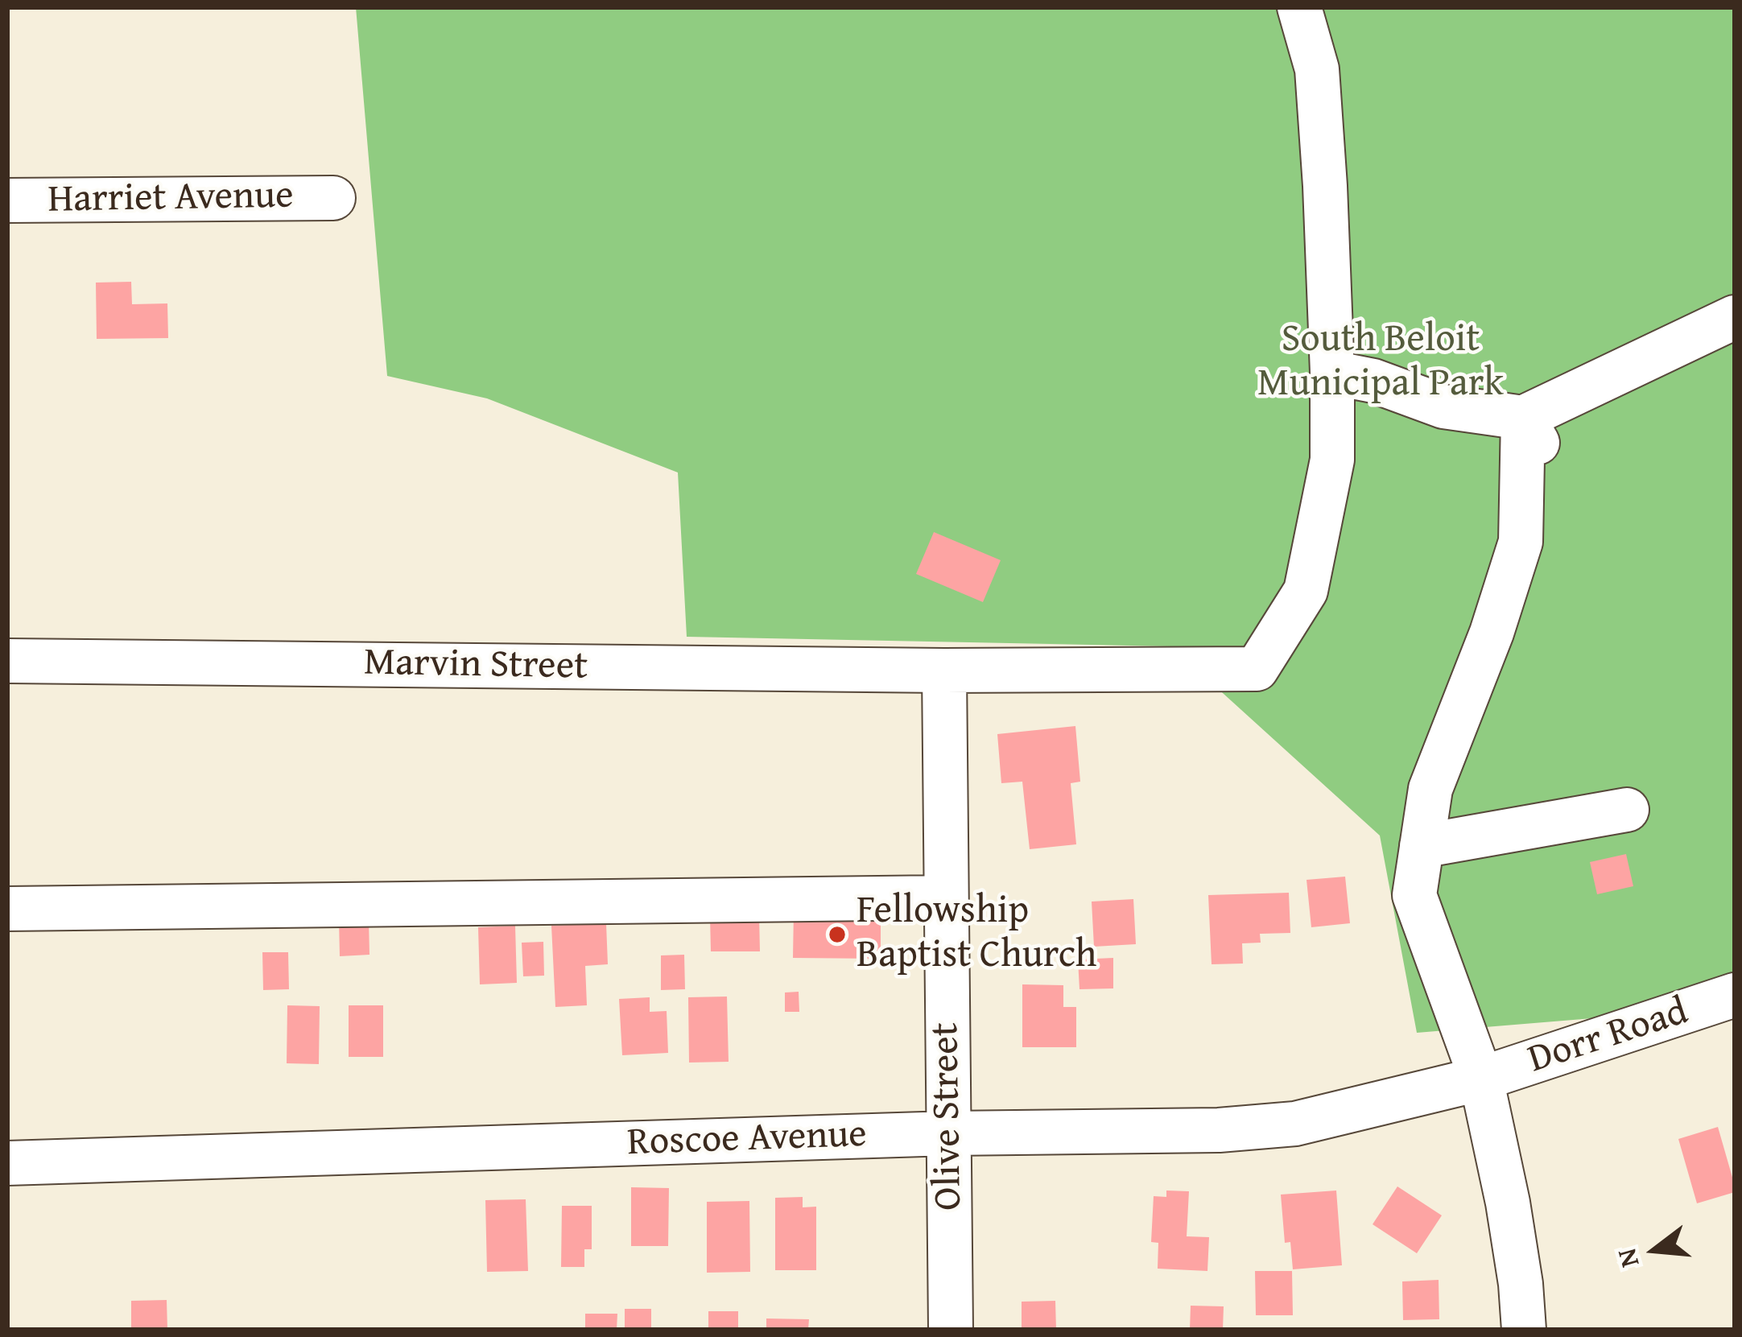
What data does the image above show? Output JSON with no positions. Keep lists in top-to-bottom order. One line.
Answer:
{"streets":{"street":["Harriet Avenue","Marvin Street","Dorr Road","Olive Street","Roscoe Avenue"]},"crossings":[["Marvin Street","Olive Street"],["Dorr Road","Roscoe Avenue"],["Olive Street","Roscoe Avenue"]],"parks":["South Beloit Municipal Park"],"places":["Fellowship Baptist Church"],"north":"left"}
